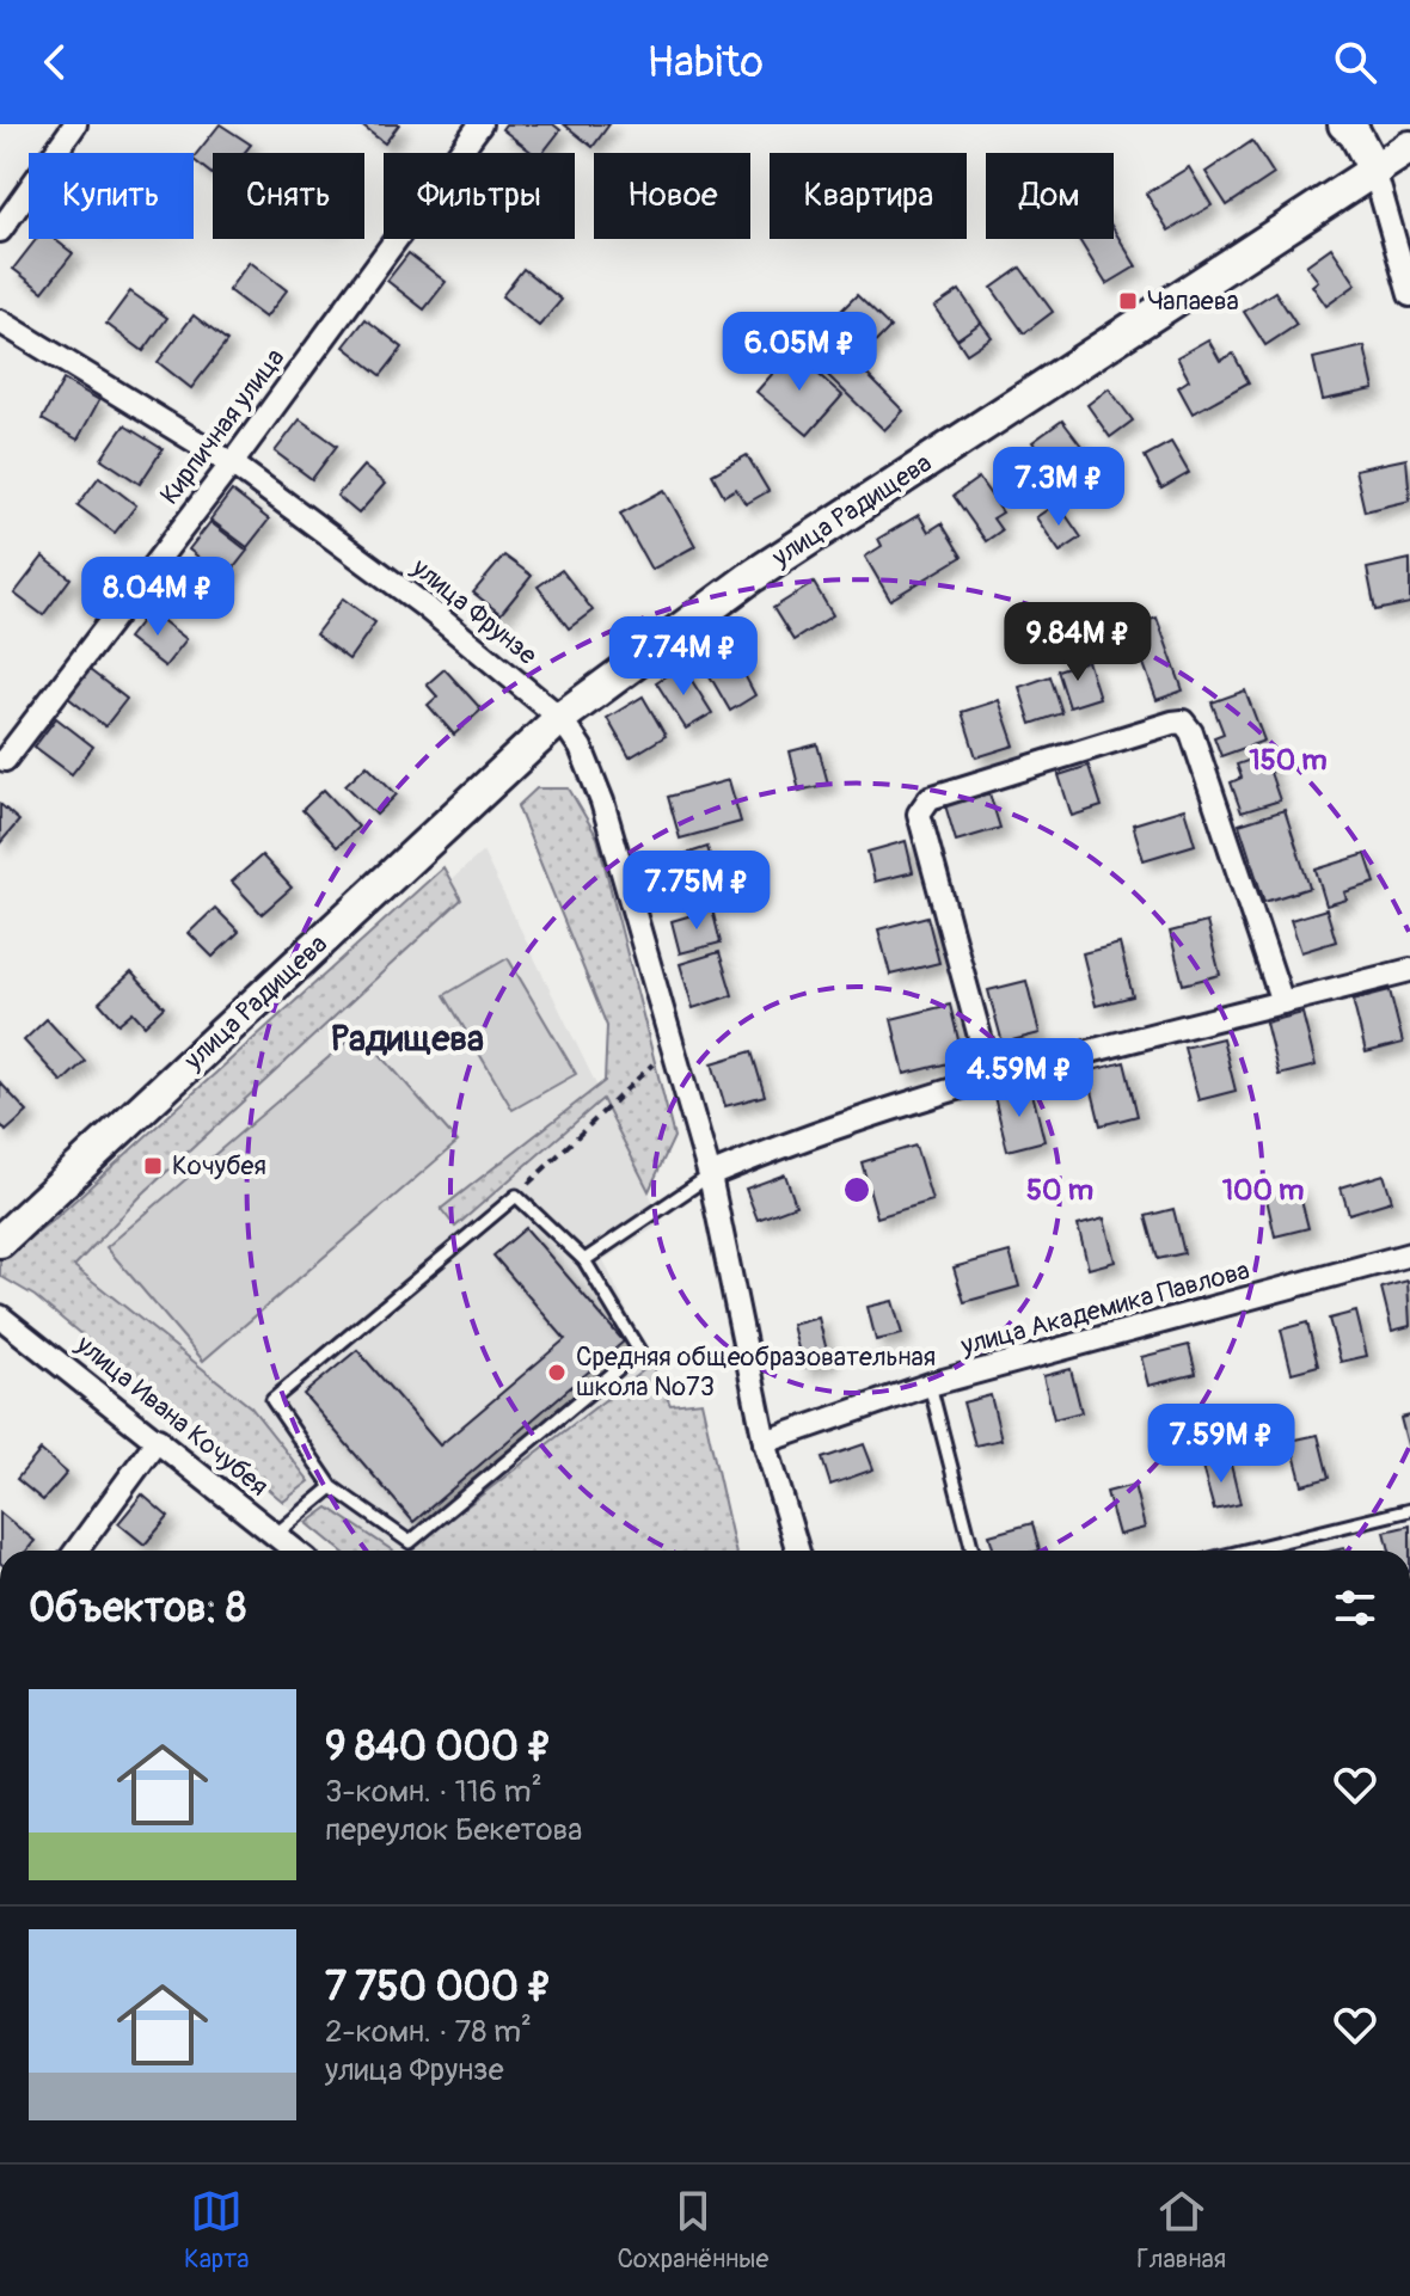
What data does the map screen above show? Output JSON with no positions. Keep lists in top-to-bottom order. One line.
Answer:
{"streets":{"main road":["улица Радищева"],"street":["Кирпичная улица","улица Фрунзе","улица Академика Павлова","улица Ивана Кочубея"]},"crossings":[["Кирпичная улица","улица Фрунзе"],["улица Радищева","улица Фрунзе"],["улица Фрунзе","улица Академика Павлова"]],"districts":["Радищева"],"places":{"transit":["Чапаева","Кочубея"],"other":["Средняя общеобразовательная школа №73"]},"page":{"header":"Habito","chip":["Купить","Снять","Фильтры","Новое","Квартира","Дом"],"price":["6.05M ₽","7.3M ₽","8.04M ₽","9.84M ₽","7.74M ₽","7.75M ₽","4.59M ₽","7.59M ₽"],"heading":"Объектов: 8","list":[{"name":"9 840 000 ₽","note":"3-комн. · 116 m² · переулок Бекетова"},{"name":"7 750 000 ₽","note":"2-комн. · 78 m² · улица Фрунзе"}],"tabs":["Карта","Сохранённые","Главная"]},"rings":["150 m","50 m","100 m"]}
